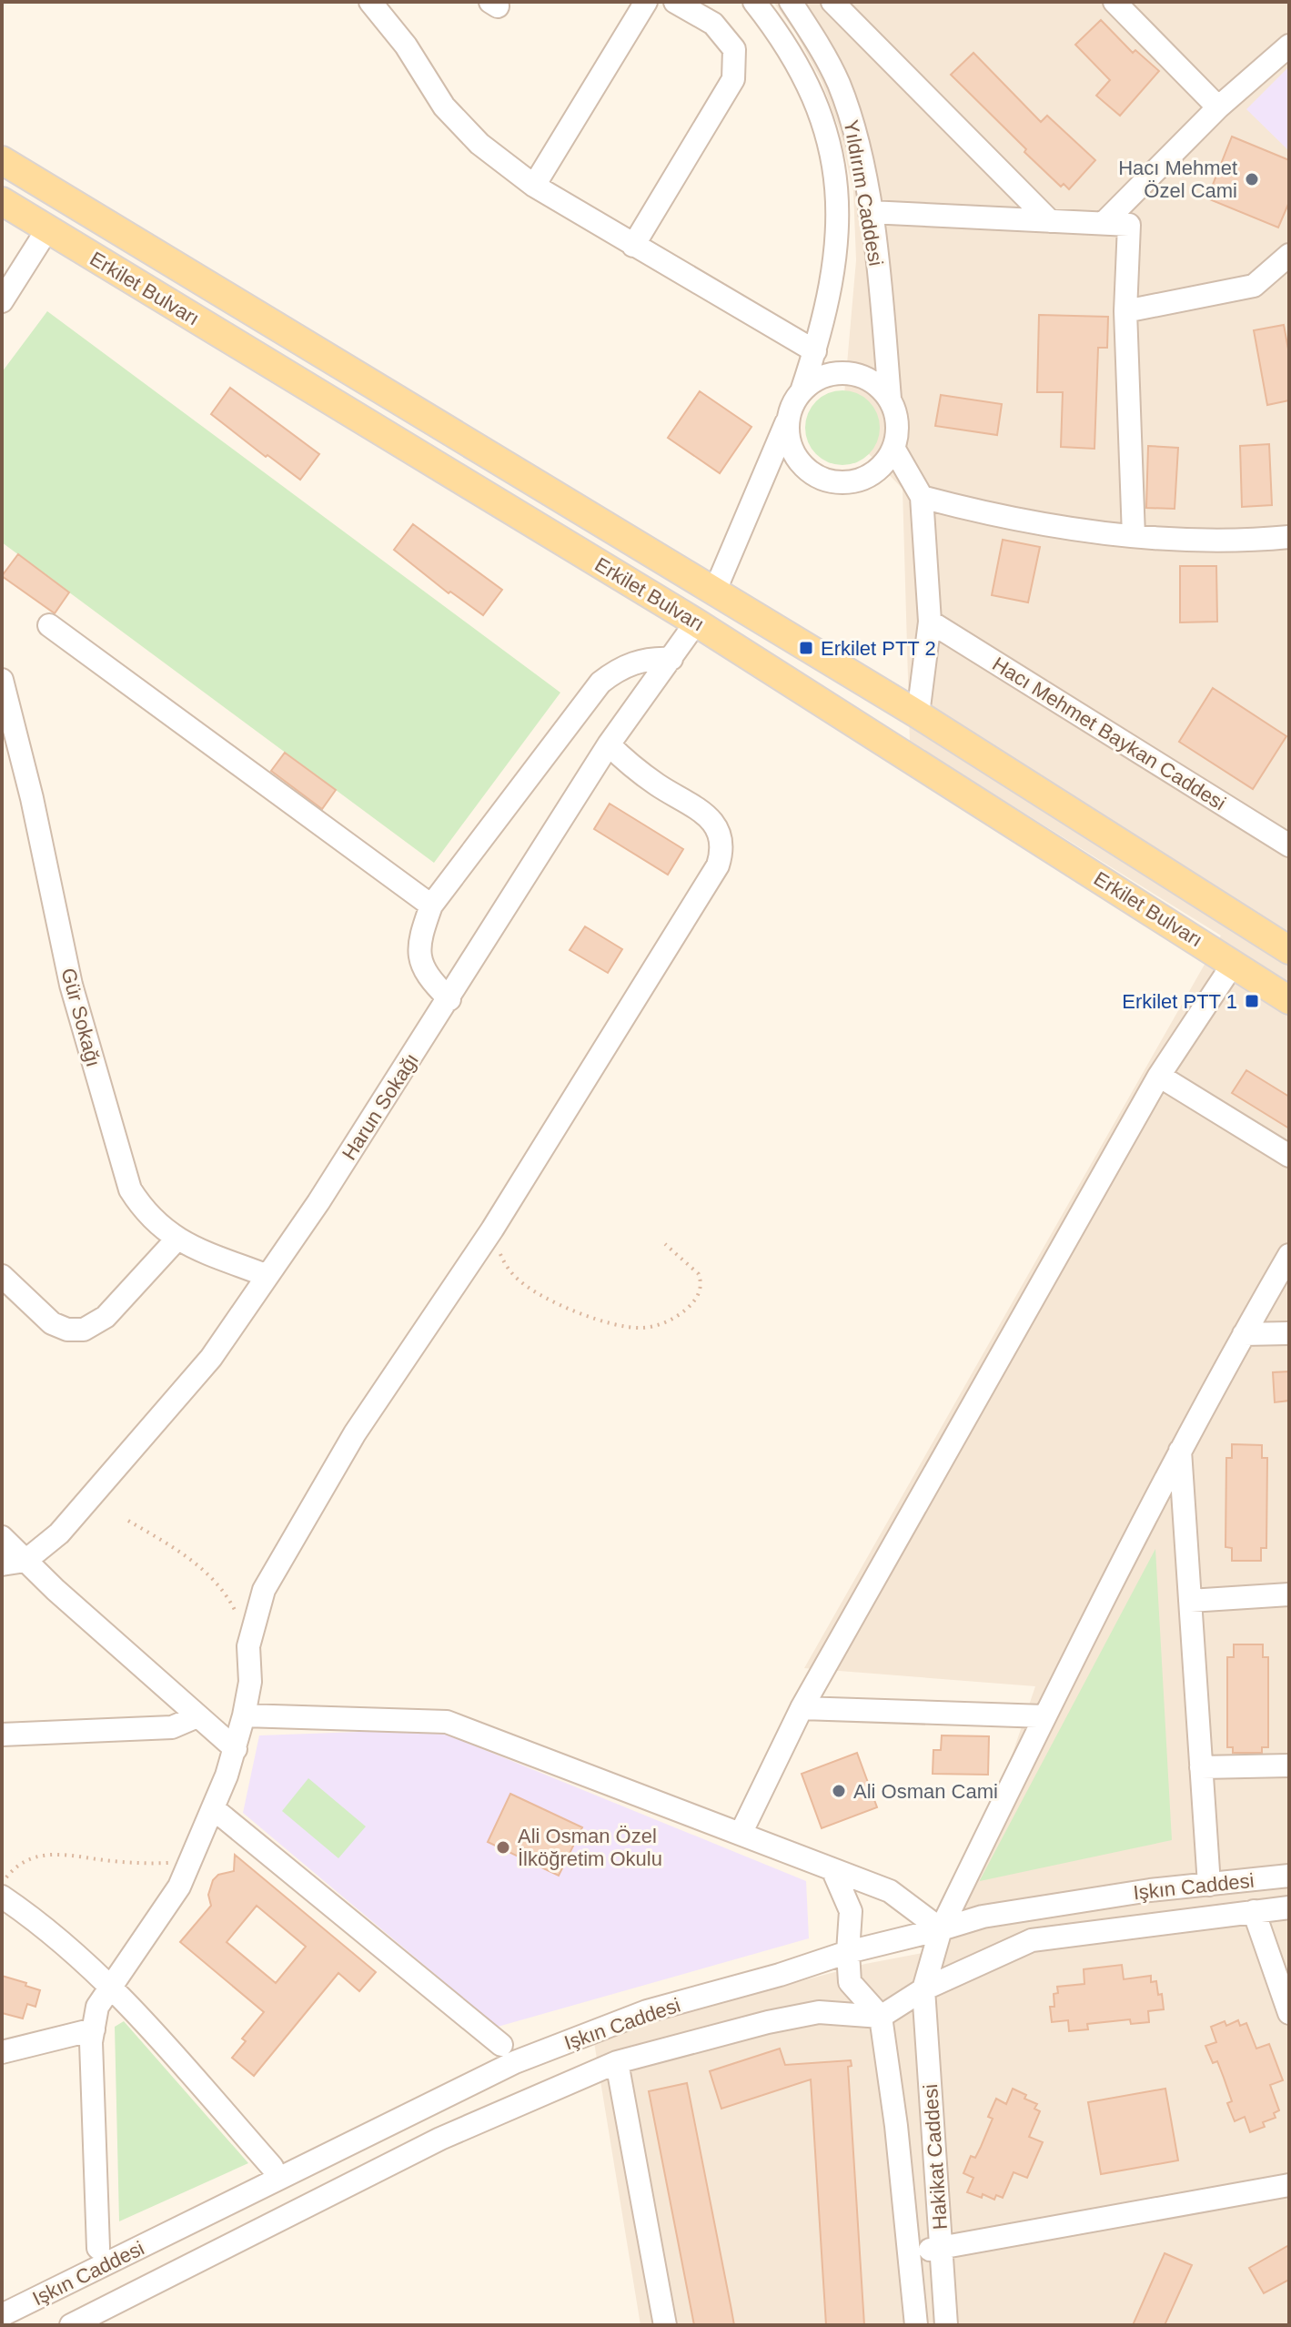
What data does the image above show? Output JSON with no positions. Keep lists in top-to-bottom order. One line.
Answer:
{"streets":{"main road":["Erkilet Bulvarı"],"street":["Yıldırım Caddesi","Hacı Mehmet Baykan Caddesi","Gür Sokağı","Harun Sokağı","Işkın Caddesi","Hakikat Caddesi"]},"crossings":[["Erkilet Bulvarı","Harun Sokağı"],["Gür Sokağı","Harun Sokağı"],["Işkın Caddesi","Hakikat Caddesi"]],"places":{"other":["Hacı Mehmet Özel Cami","Ali Osman Cami","Ali Osman Özel İlköğretim Okulu"],"transit":["Erkilet PTT 2","Erkilet PTT 1"]}}
